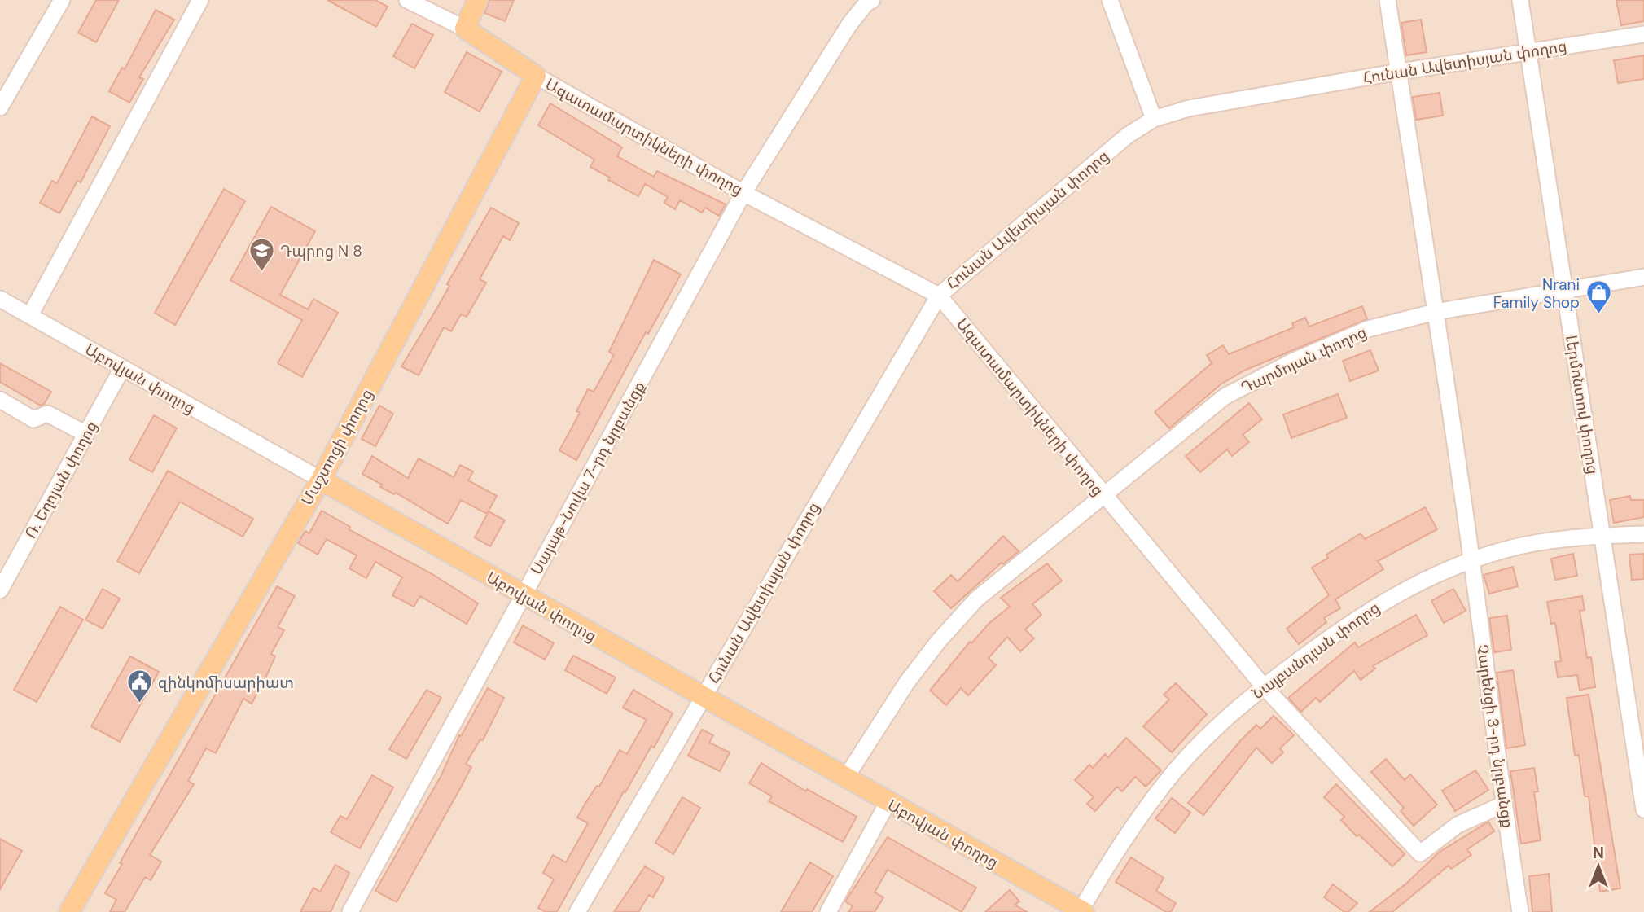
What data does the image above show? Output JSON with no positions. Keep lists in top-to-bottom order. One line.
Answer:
{"streets":{"main road":["Աբովյան փողոց","Մաշտոցի փողոց"],"street":["Հունան Ավետիսյան փողոց","Ազատամարտիկների փողոց","Դարմոյան փողոց","Լերմոնտով փողոց","Սայաթ-Նովա 7-րդ նրբանցք","Ռ. Եղոյան փողոց","Նալբանդյան փողոց","Չարենցի 3-րդ նրբանցք"]},"crossings":[["Հունան Ավետիսյան փողոց","Ազատամարտիկների փողոց"],["Հունան Ավետիսյան փողոց","Աբովյան փողոց"],["Հունան Ավետիսյան փողոց","Լերմոնտով փողոց"],["Հունան Ավետիսյան փողոց","Չարենցի 3-րդ նրբանցք"],["Ազատամարտիկների փողոց","Դարմոյան փողոց"],["Ազատամարտիկների փողոց","Մաշտոցի փողոց"],["Ազատամարտիկների փողոց","Սայաթ-Նովա 7-րդ նրբանցք"],["Ազատամարտիկների փողոց","Նալբանդյան փողոց"],["Ազատամարտիկների փողոց","Չարենցի 3-րդ նրբանցք"],["Դարմոյան փողոց","Աբովյան փողոց"],["Դարմոյան փողոց","Լերմոնտով փողոց"],["Դարմոյան փողոց","Չարենցի 3-րդ նրբանցք"],["Աբովյան փողոց","Մաշտոցի փողոց"],["Աբովյան փողոց","Սայաթ-Նովա 7-րդ նրբանցք"],["Աբովյան փողոց","Ռ. Եղոյան փողոց"],["Աբովյան փողոց","Նալբանդյան փողոց"],["Լերմոնտով փողոց","Նալբանդյան փողոց"],["Նալբանդյան փողոց","Չարենցի 3-րդ նրբանցք"]],"places":{"school or university":["Դպրոց N 8"],"shop":["Nrani Family Shop"],"public building":["զինկոմիսարիատ"]},"north":"top"}
